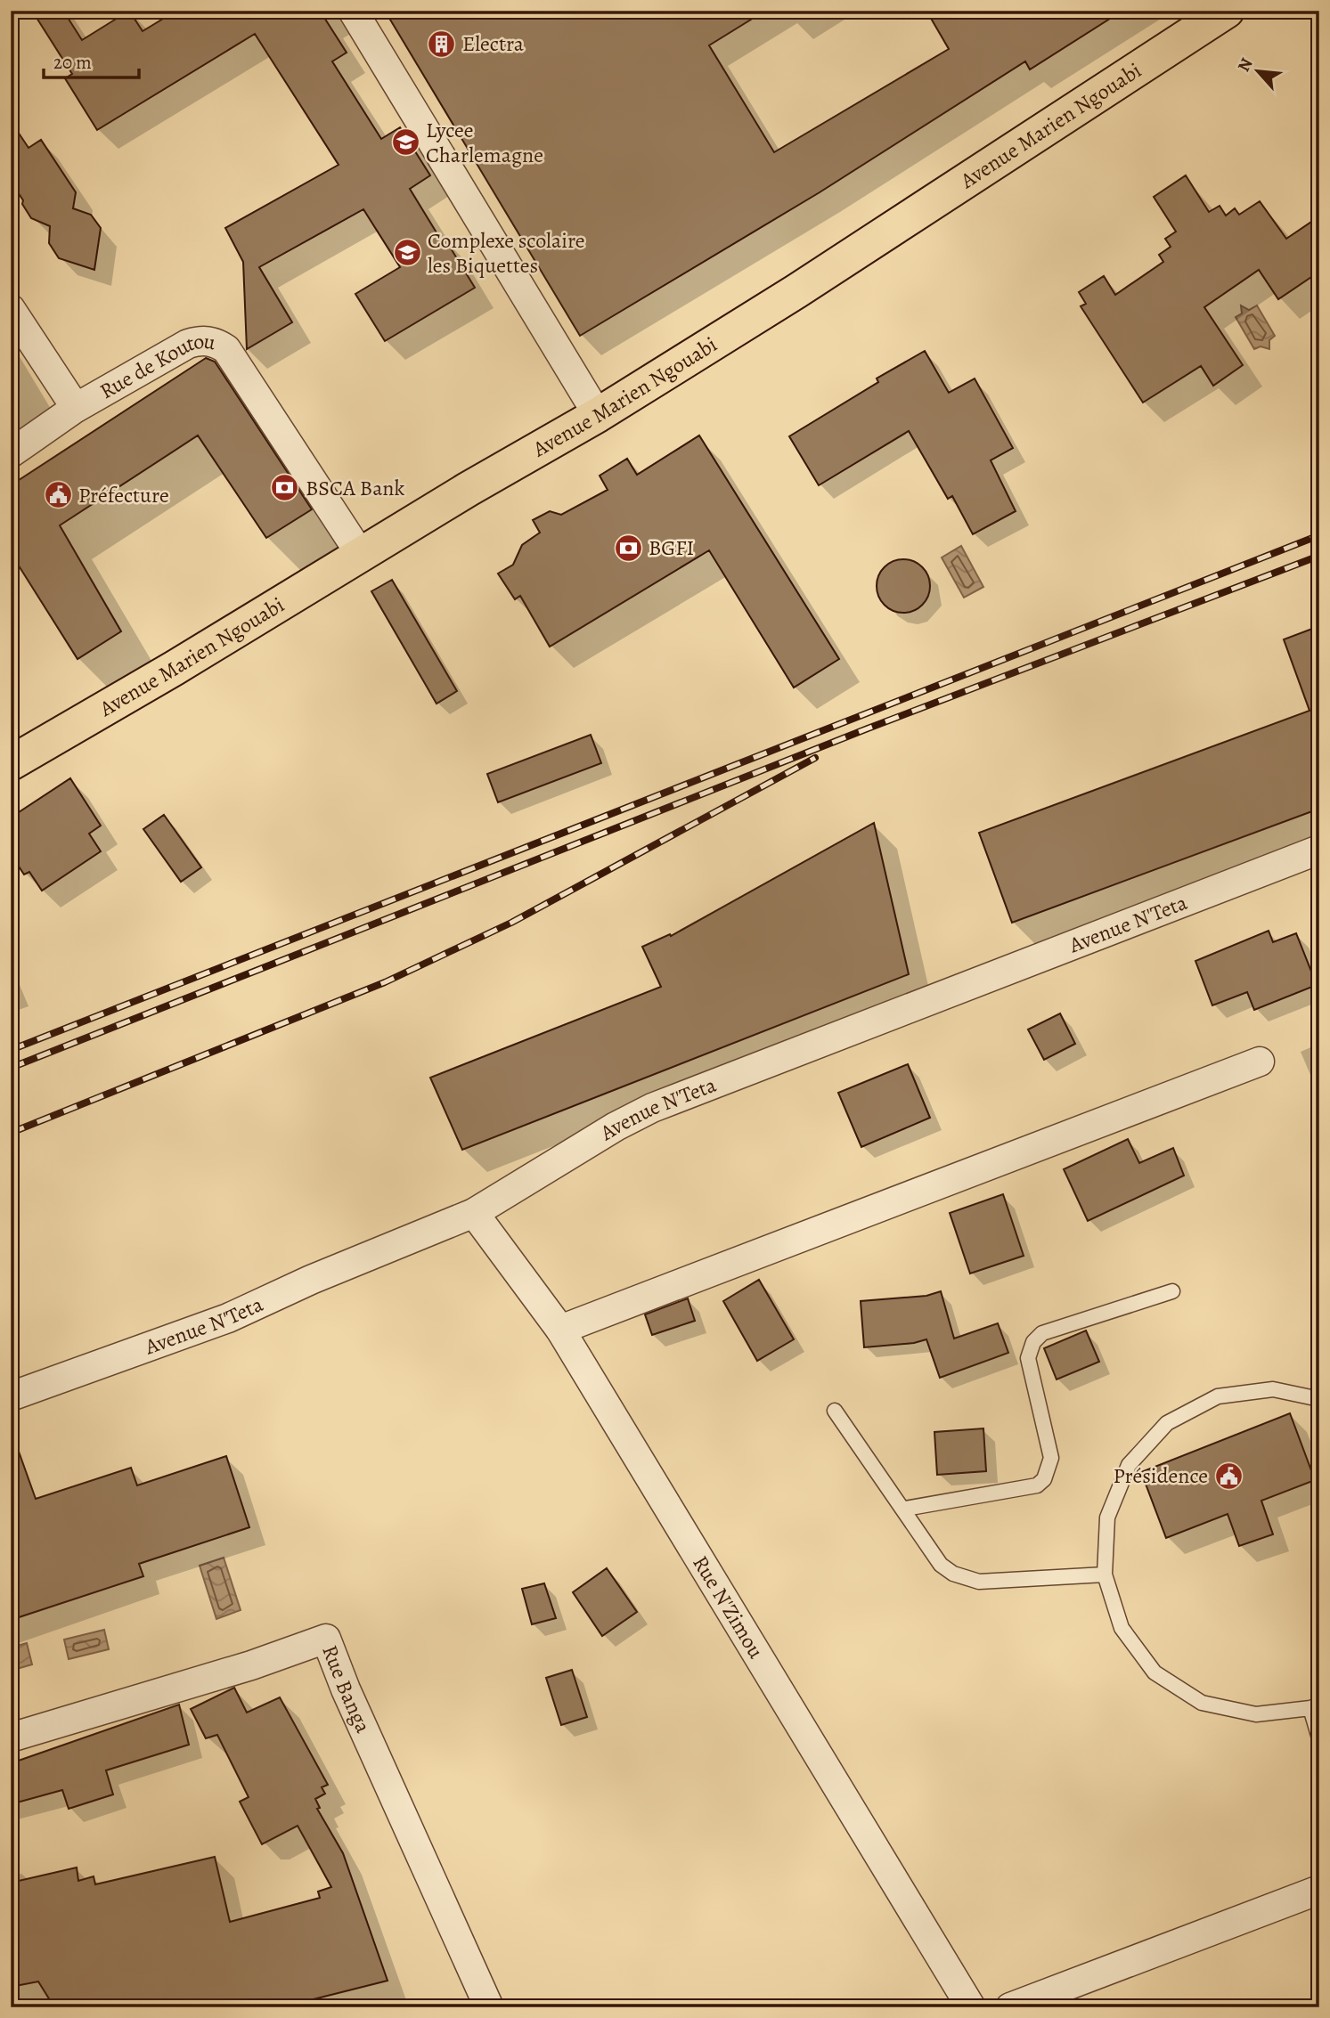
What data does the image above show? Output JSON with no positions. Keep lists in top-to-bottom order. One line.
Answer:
{"streets":{"main road":["Avenue Marien Ngouabi"],"street":["Rue de Koutou","Avenue N'Teta","Rue N'Zimou","Rue Banga"]},"crossings":[["Avenue Marien Ngouabi","Rue de Koutou"],["Avenue N'Teta","Rue N'Zimou"]],"places":{"building":["Electra"],"school or university":["Lycee Charlemagne","Complexe scolaire les Biquettes"],"bank":["BSCA Bank","BGFI"],"public building":["Préfecture","Présidence"]},"scale_bar":"20 m","north":"top left"}
